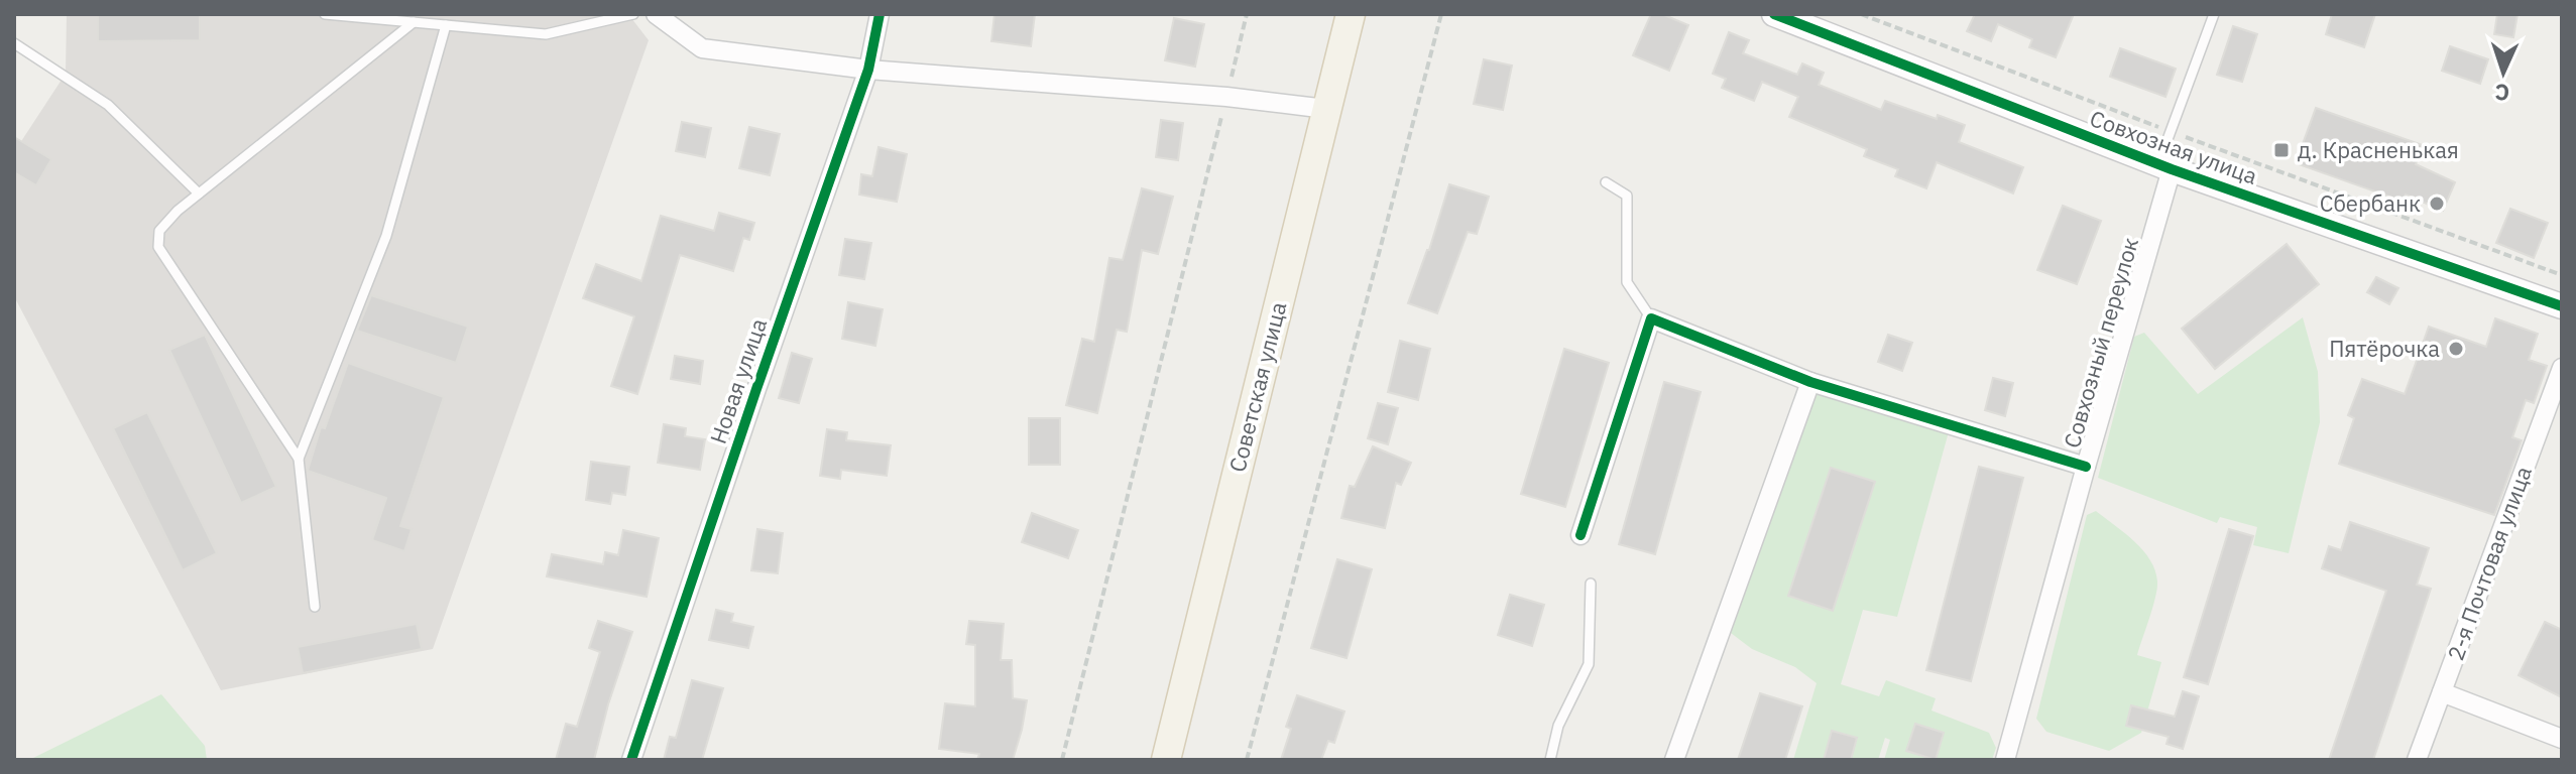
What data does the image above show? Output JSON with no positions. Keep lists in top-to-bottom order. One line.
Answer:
{"streets":{"main road":["Советская улица"],"street":["Совхозная улица","Совхозный переулок","Новая улица","2-я Почтовая улица"]},"crossings":[["Совхозная улица","Совхозный переулок"]],"places":{"transit":["д. Красненькая"],"other":["Сбербанк","Пятёрочка"]},"north":"bottom"}
